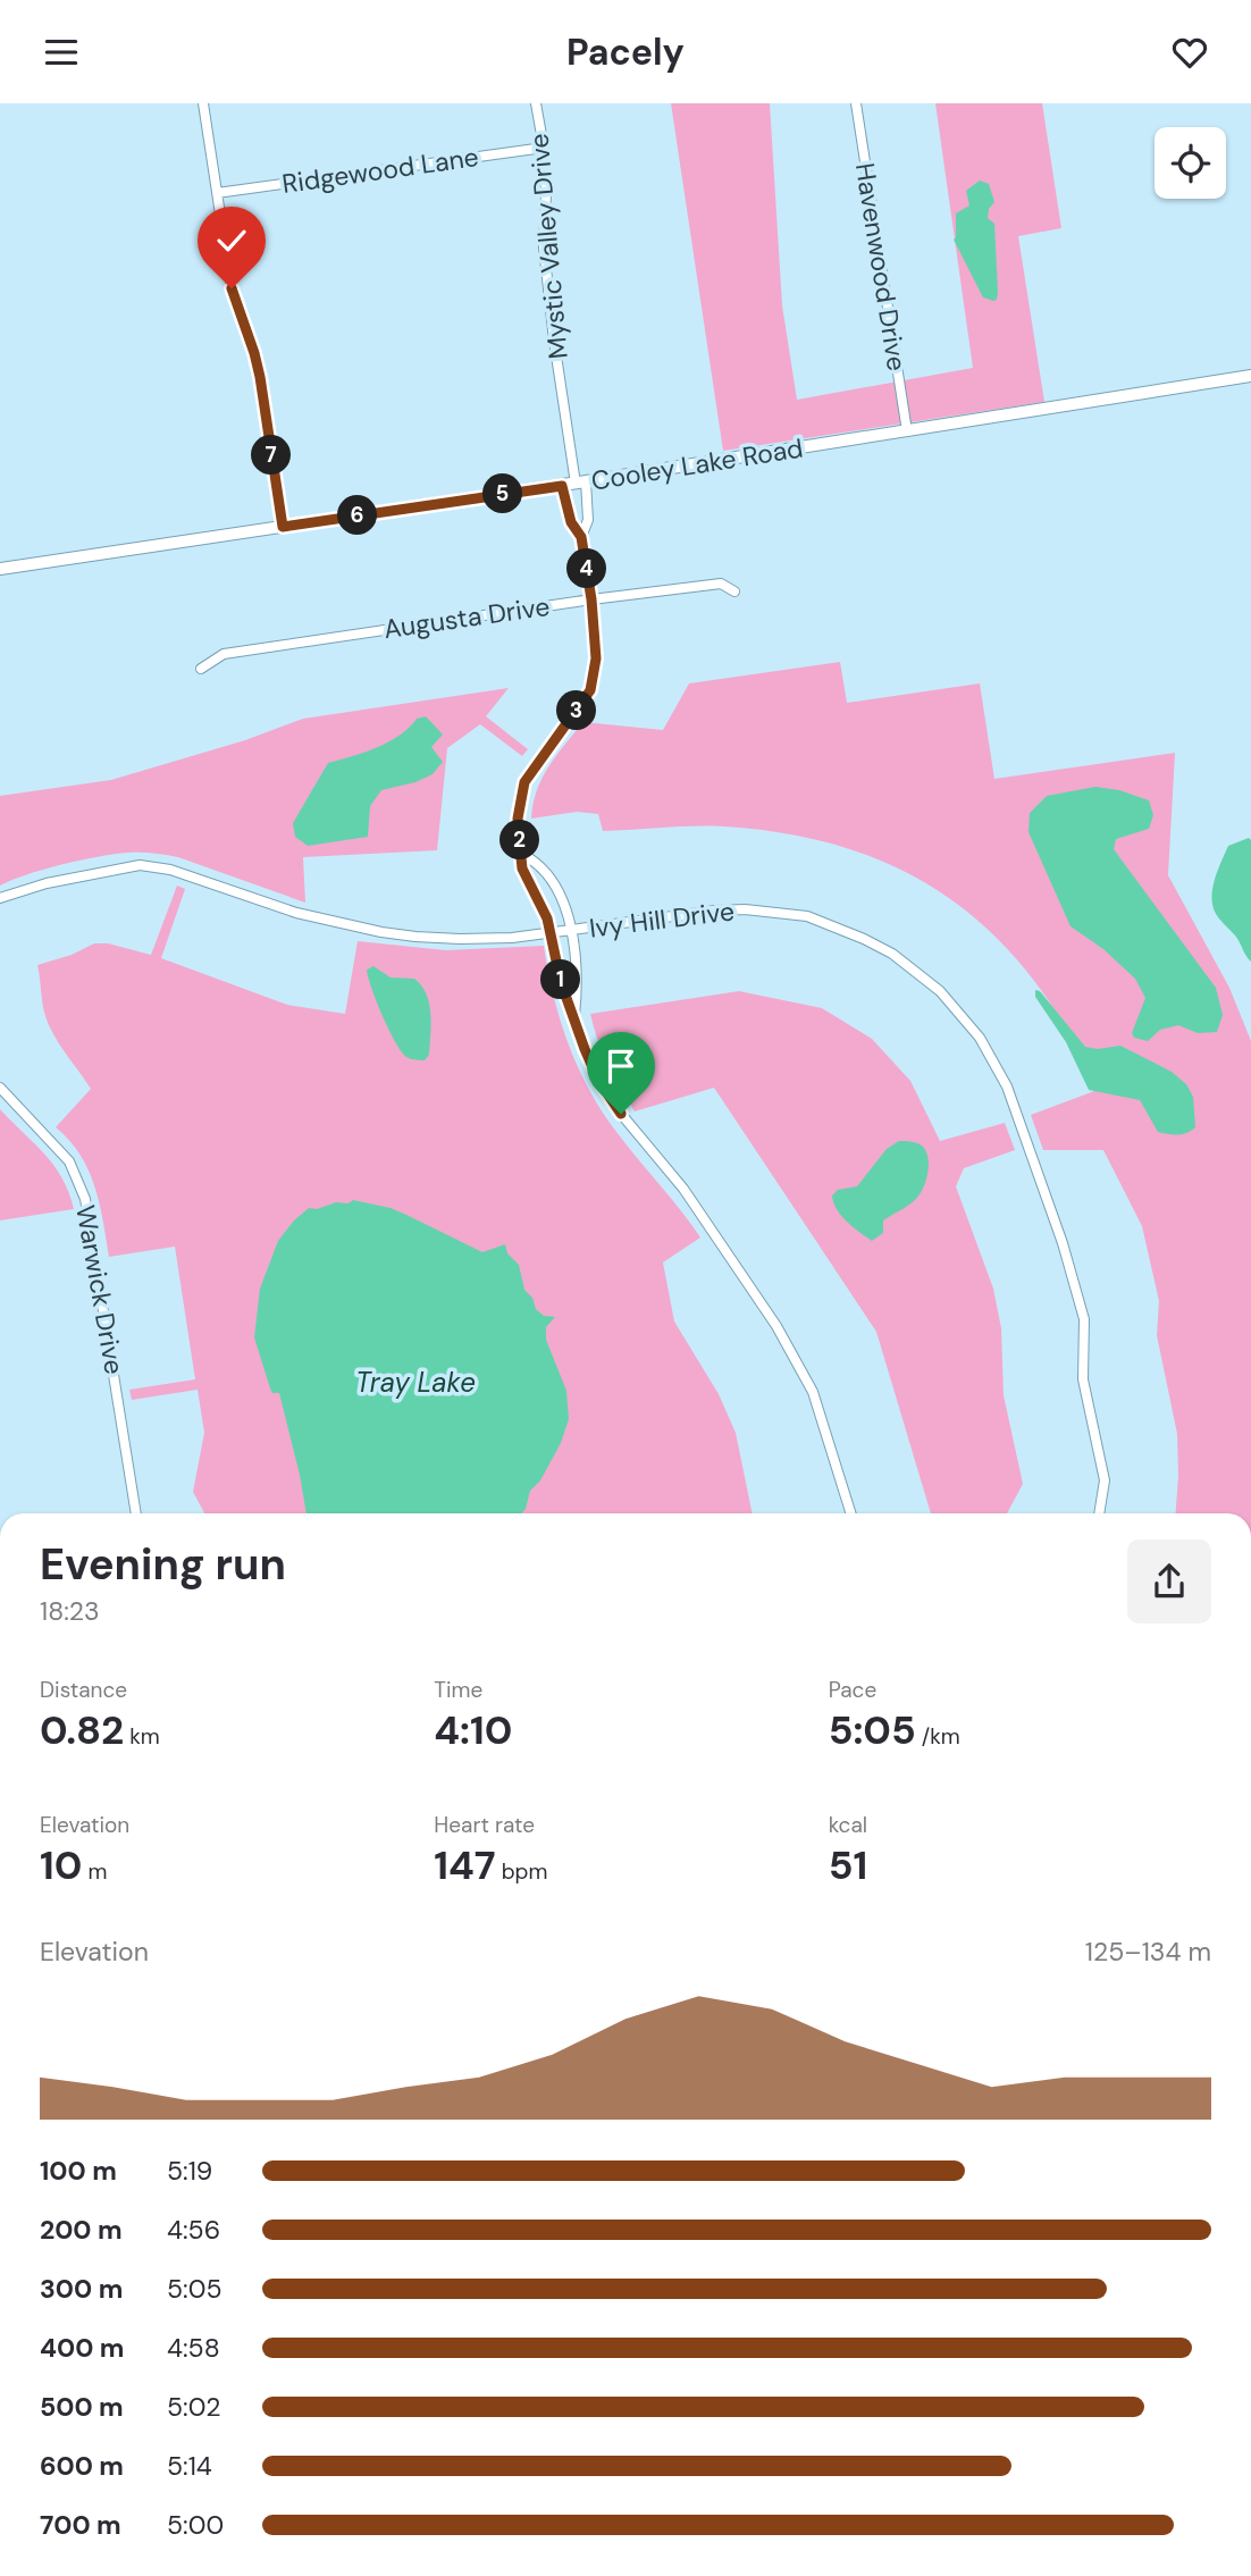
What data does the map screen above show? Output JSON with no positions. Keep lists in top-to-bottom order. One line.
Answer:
{"streets":{"street":["Ridgewood Lane","Mystic Valley Drive","Havenwood Drive","Cooley Lake Road","Augusta Drive","Ivy Hill Drive","Warwick Drive"]},"crossings":[["Ridgewood Lane","Mystic Valley Drive"],["Mystic Valley Drive","Cooley Lake Road"],["Havenwood Drive","Cooley Lake Road"]],"water":["Tray Lake"],"page":{"header":"Pacely","pins":["7","5","6","4","3","2","1"],"heading":["Evening run","18:23"],"stats":[["Distance","0.82 km"],["Time","4:10"],["Pace","5:05 /km"],["Elevation","10 m"],["Heart rate","147 bpm"],["kcal","51"]],"chart":["Elevation","125–134 m"],"list":[{"name":"100 m","note":"5:19"},{"name":"200 m","note":"4:56"},{"name":"300 m","note":"5:05"},{"name":"400 m","note":"4:58"},{"name":"500 m","note":"5:02"},{"name":"600 m","note":"5:14"},{"name":"700 m","note":"5:00"}]}}
